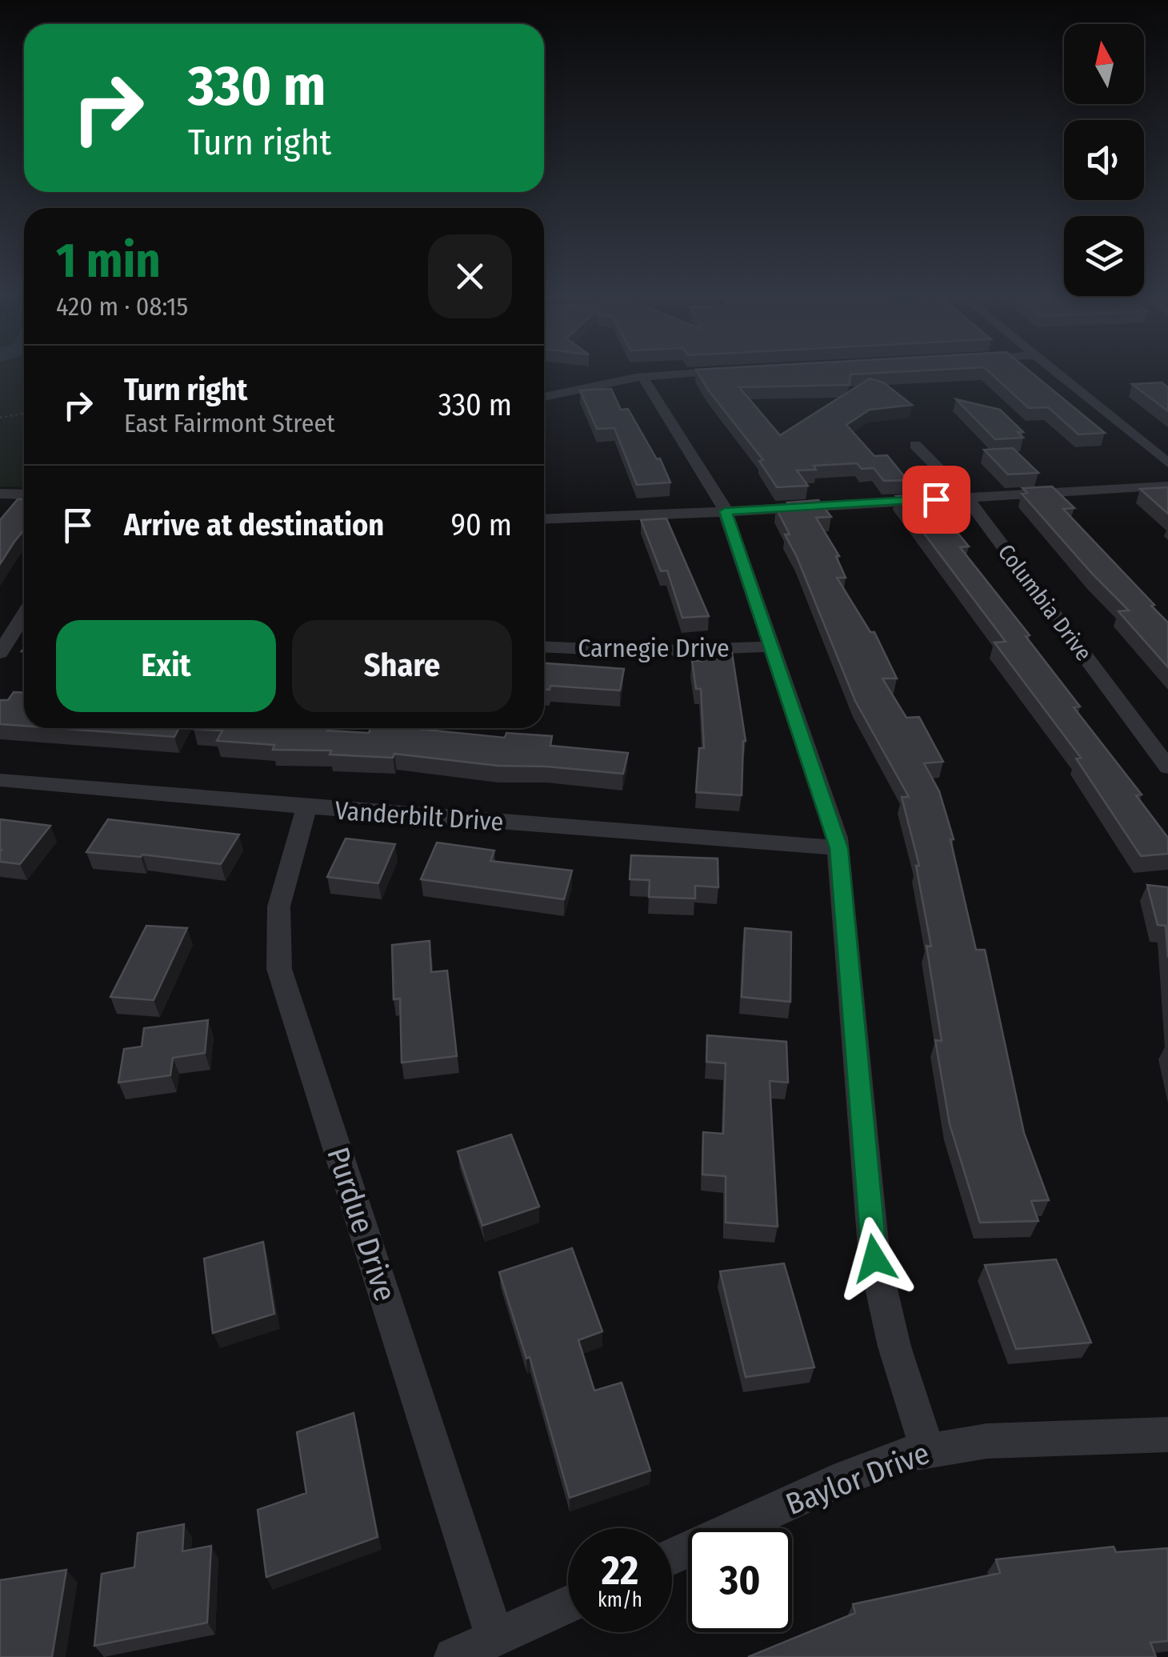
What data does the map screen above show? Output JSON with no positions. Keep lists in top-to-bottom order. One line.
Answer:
{"streets":{"street":["Columbia Drive","Carnegie Drive","Vanderbilt Drive","Purdue Drive","Baylor Drive"]},"crossings":[["Vanderbilt Drive","Purdue Drive"]],"north":"top","page":{"turn":["330 m","Turn right"],"heading":["1 min","420 m · 08:15"],"list":[{"name":"Turn right","note":"East Fairmont Street","value":"330 m"},{"name":"Arrive at destination","value":"90 m"}],"buttons":["Exit","Share"],"speed":"22 km/h","limit":"30"}}
